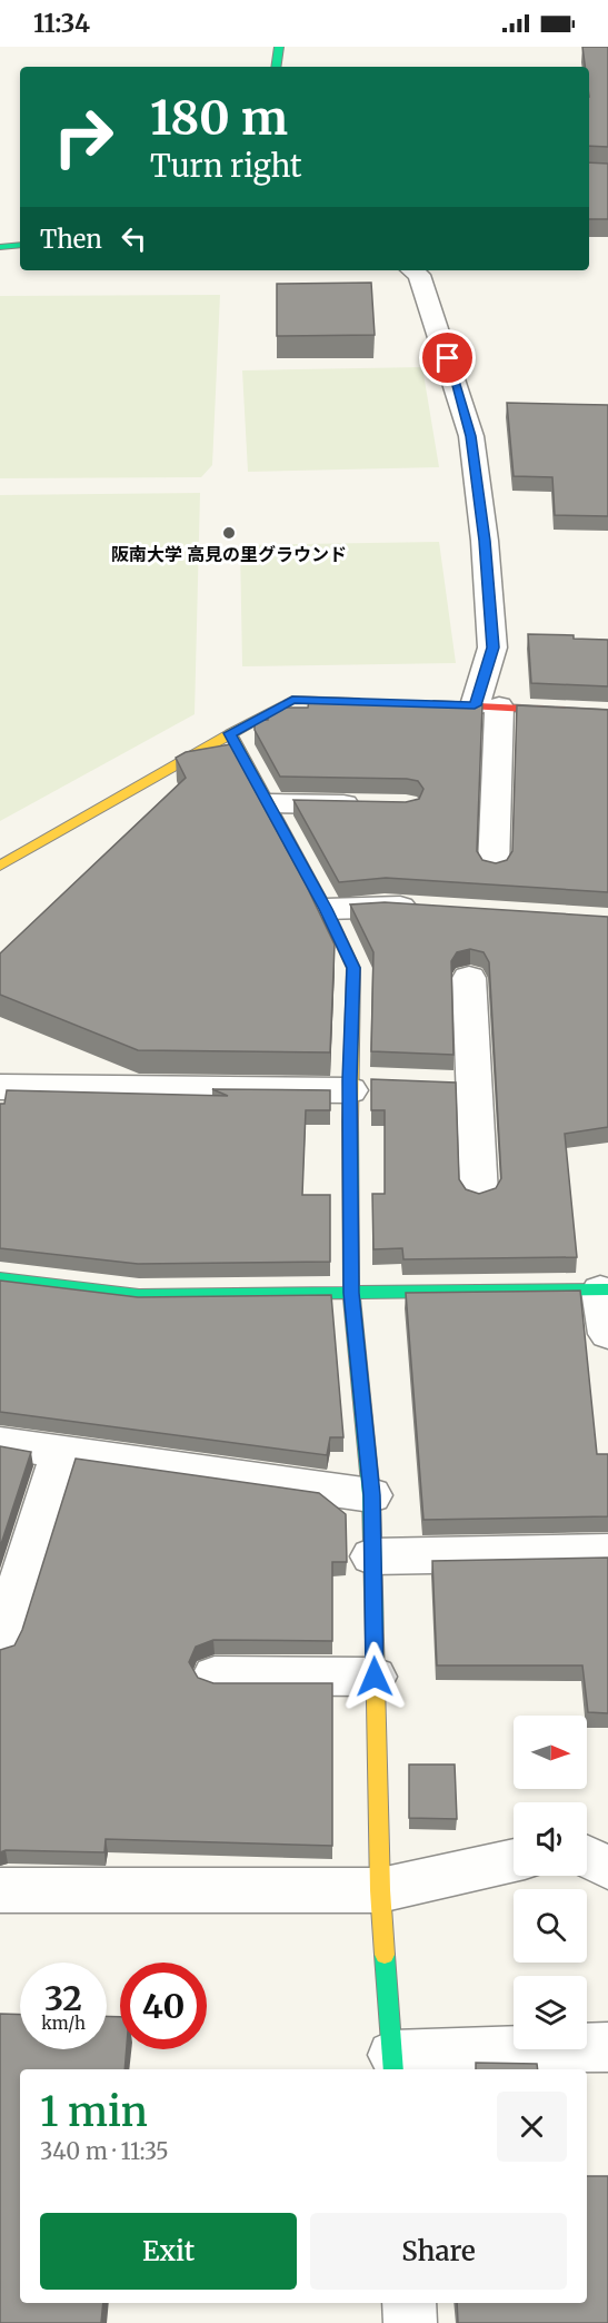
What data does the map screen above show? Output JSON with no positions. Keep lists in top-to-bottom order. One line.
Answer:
{"places":["阪南大学 高見の里グラウンド"],"north":"right","page":{"status":"11:34","turn":["180 m","Turn right"],"then":"Then","speed":"32 km/h","limit":"40","heading":["1 min","340 m · 11:35"],"buttons":["Exit","Share"]}}
